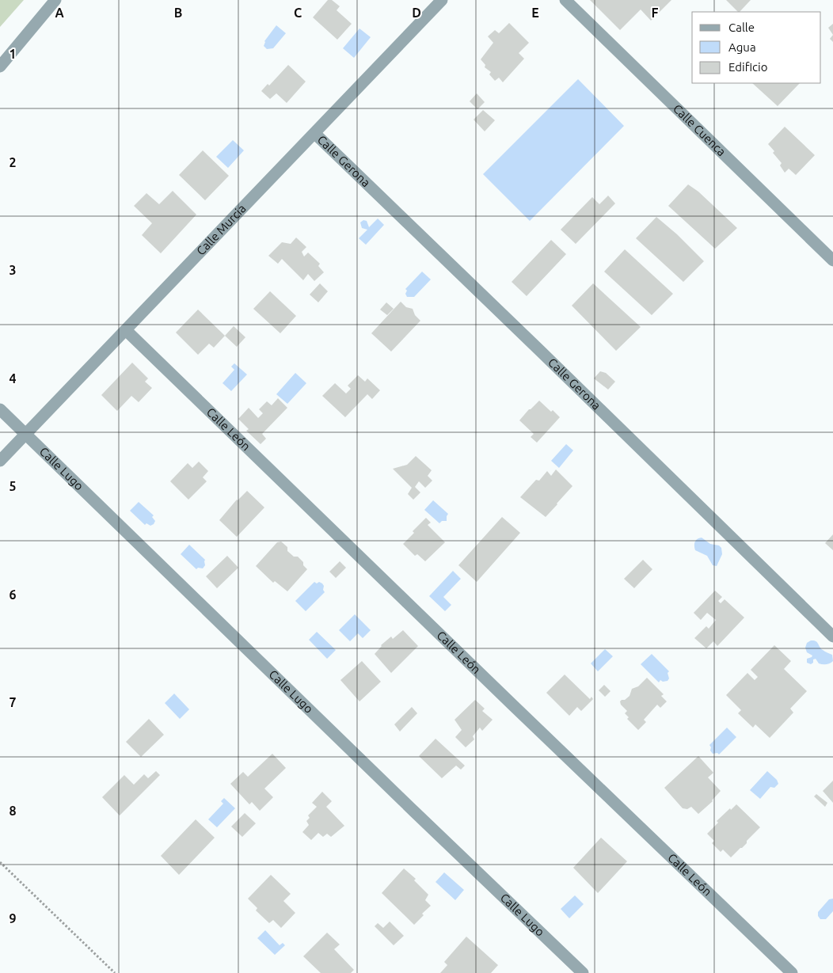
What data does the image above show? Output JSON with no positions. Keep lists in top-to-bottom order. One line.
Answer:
{"streets":{"street":["Calle Cuenca","Calle Gerona","Calle Murcia","Calle León","Calle Lugo"]},"crossings":[["Calle Gerona","Calle Murcia"],["Calle Murcia","Calle León"],["Calle Murcia","Calle Lugo"]],"legend":["Calle","Agua","Edificio"],"grid":{"columns":["A","B","C","D","E","F"],"rows":["1","2","3","4","5","6","7","8","9"]}}
